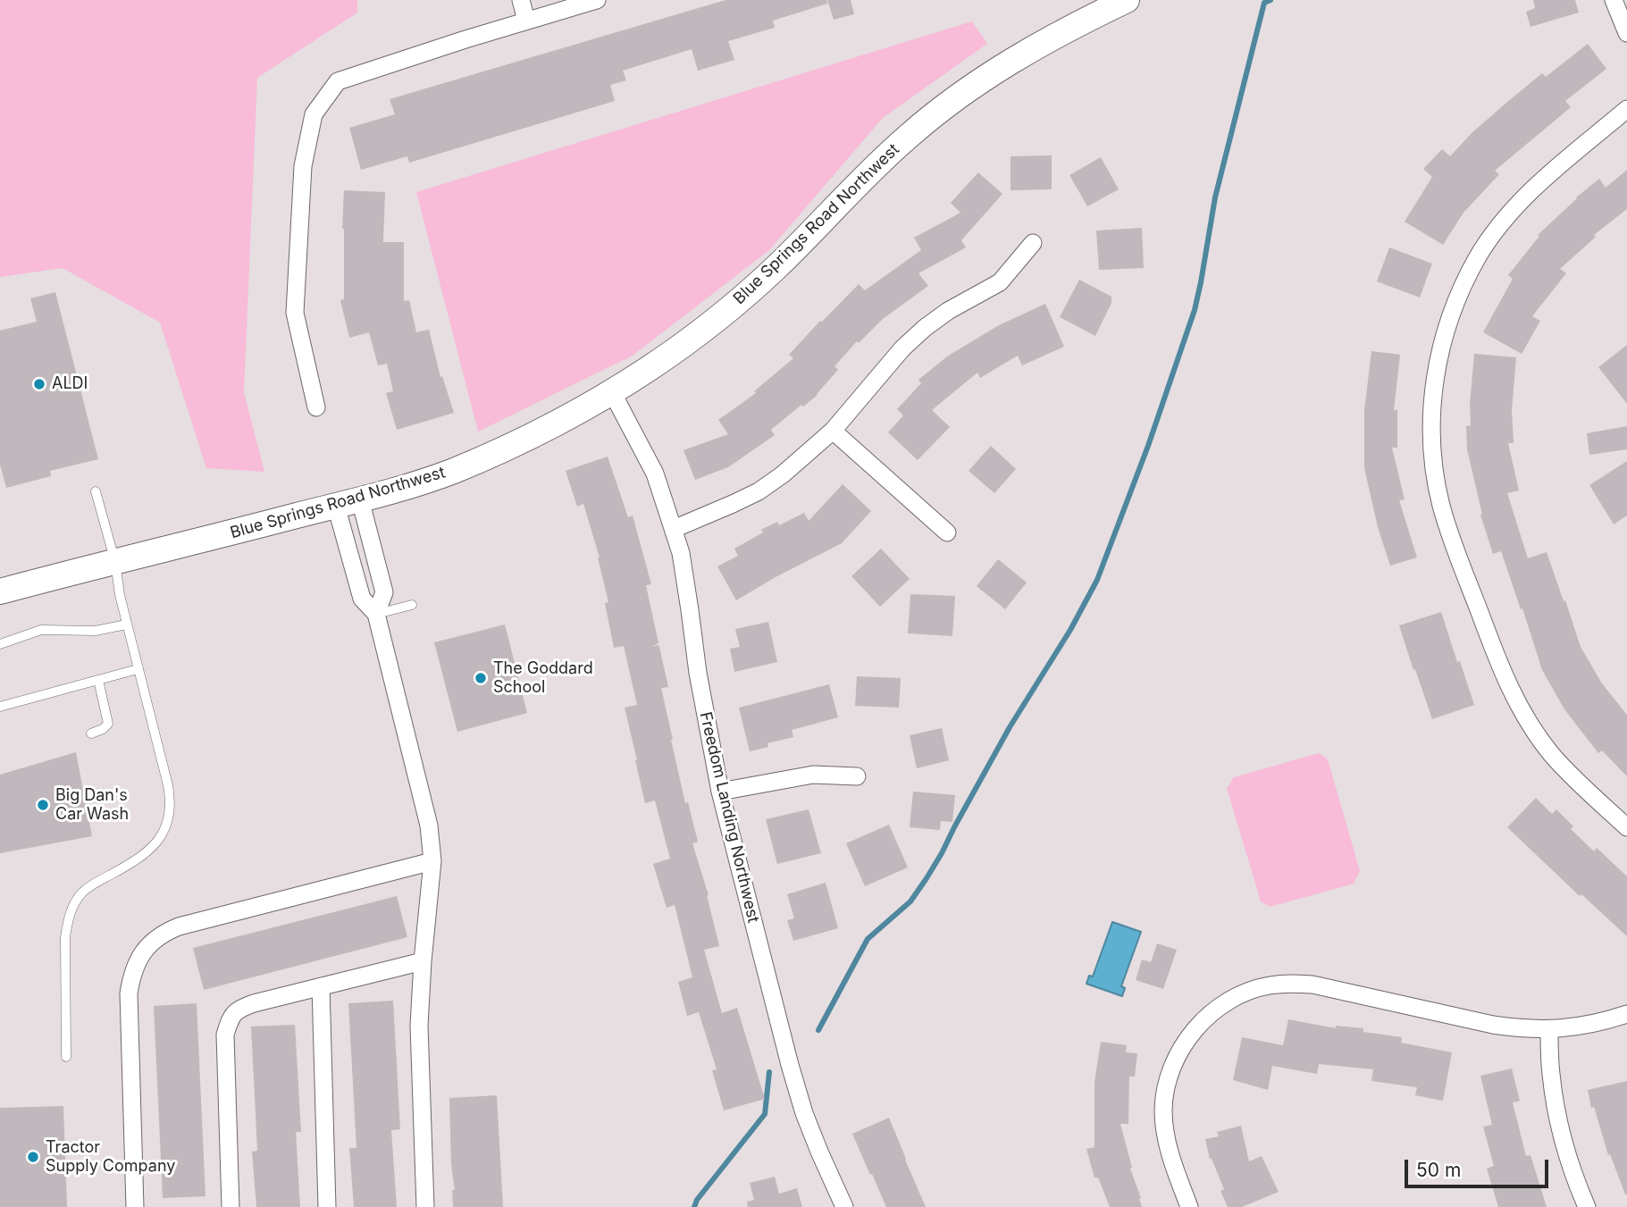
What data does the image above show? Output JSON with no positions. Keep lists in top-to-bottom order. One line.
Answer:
{"streets":{"street":["Blue Springs Road Northwest","Freedom Landing Northwest"]},"crossings":[["Blue Springs Road Northwest","Freedom Landing Northwest"]],"places":["ALDI","The Goddard School","Big Dan's Car Wash","Tractor Supply Company"],"scale_bar":"50 m"}
